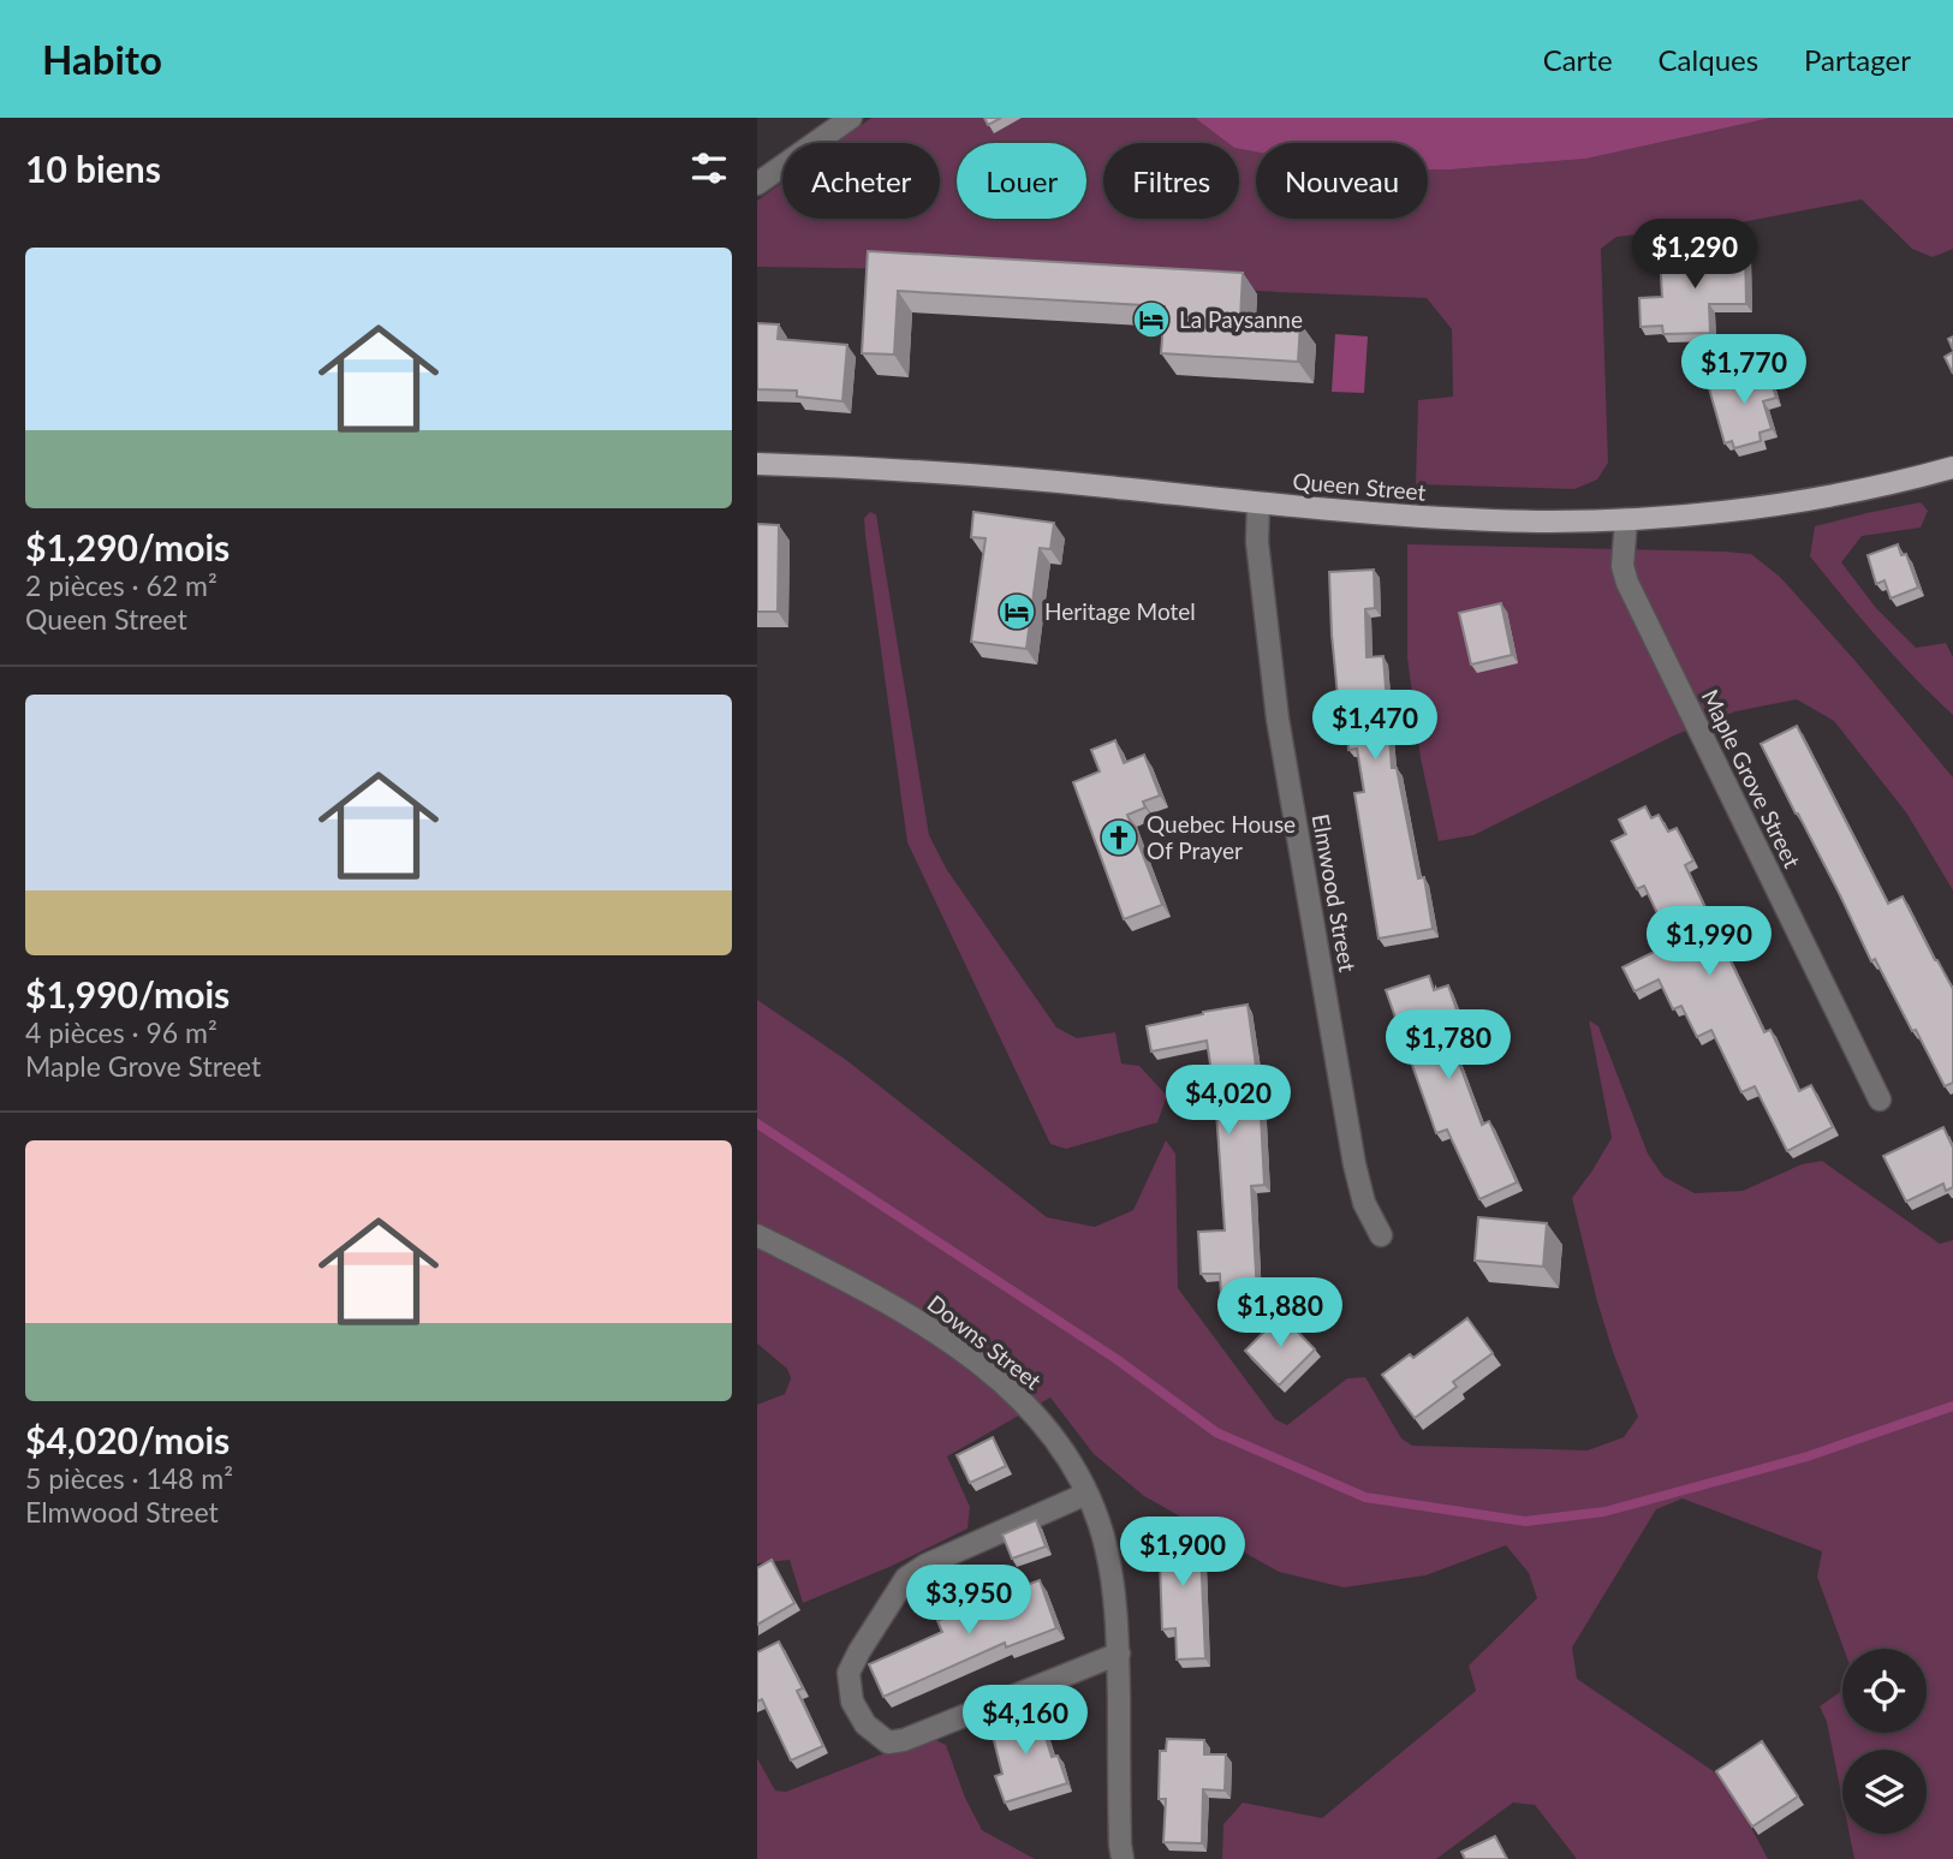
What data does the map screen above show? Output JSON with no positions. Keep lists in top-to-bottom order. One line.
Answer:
{"streets":{"main road":["Queen Street"],"street":["Maple Grove Street","Elmwood Street","Downs Street"]},"crossings":[["Queen Street","Maple Grove Street"],["Queen Street","Elmwood Street"]],"places":{"hotel":["La Paysanne","Heritage Motel"],"church":["Quebec House Of Prayer"]},"page":{"header":"Habito","nav":["Carte","Calques","Partager"],"heading":"10 biens","chip":["Acheter","Louer","Filtres","Nouveau"],"list":[{"name":"$1,290/mois","note":"2 pièces · 62 m² · Queen Street"},{"name":"$1,990/mois","note":"4 pièces · 96 m² · Maple Grove Street"},{"name":"$4,020/mois","note":"5 pièces · 148 m² · Elmwood Street"}],"price":["$1,290","$1,770","$1,470","$1,990","$1,780","$4,020","$1,880","$1,900","$3,950","$4,160"]}}
